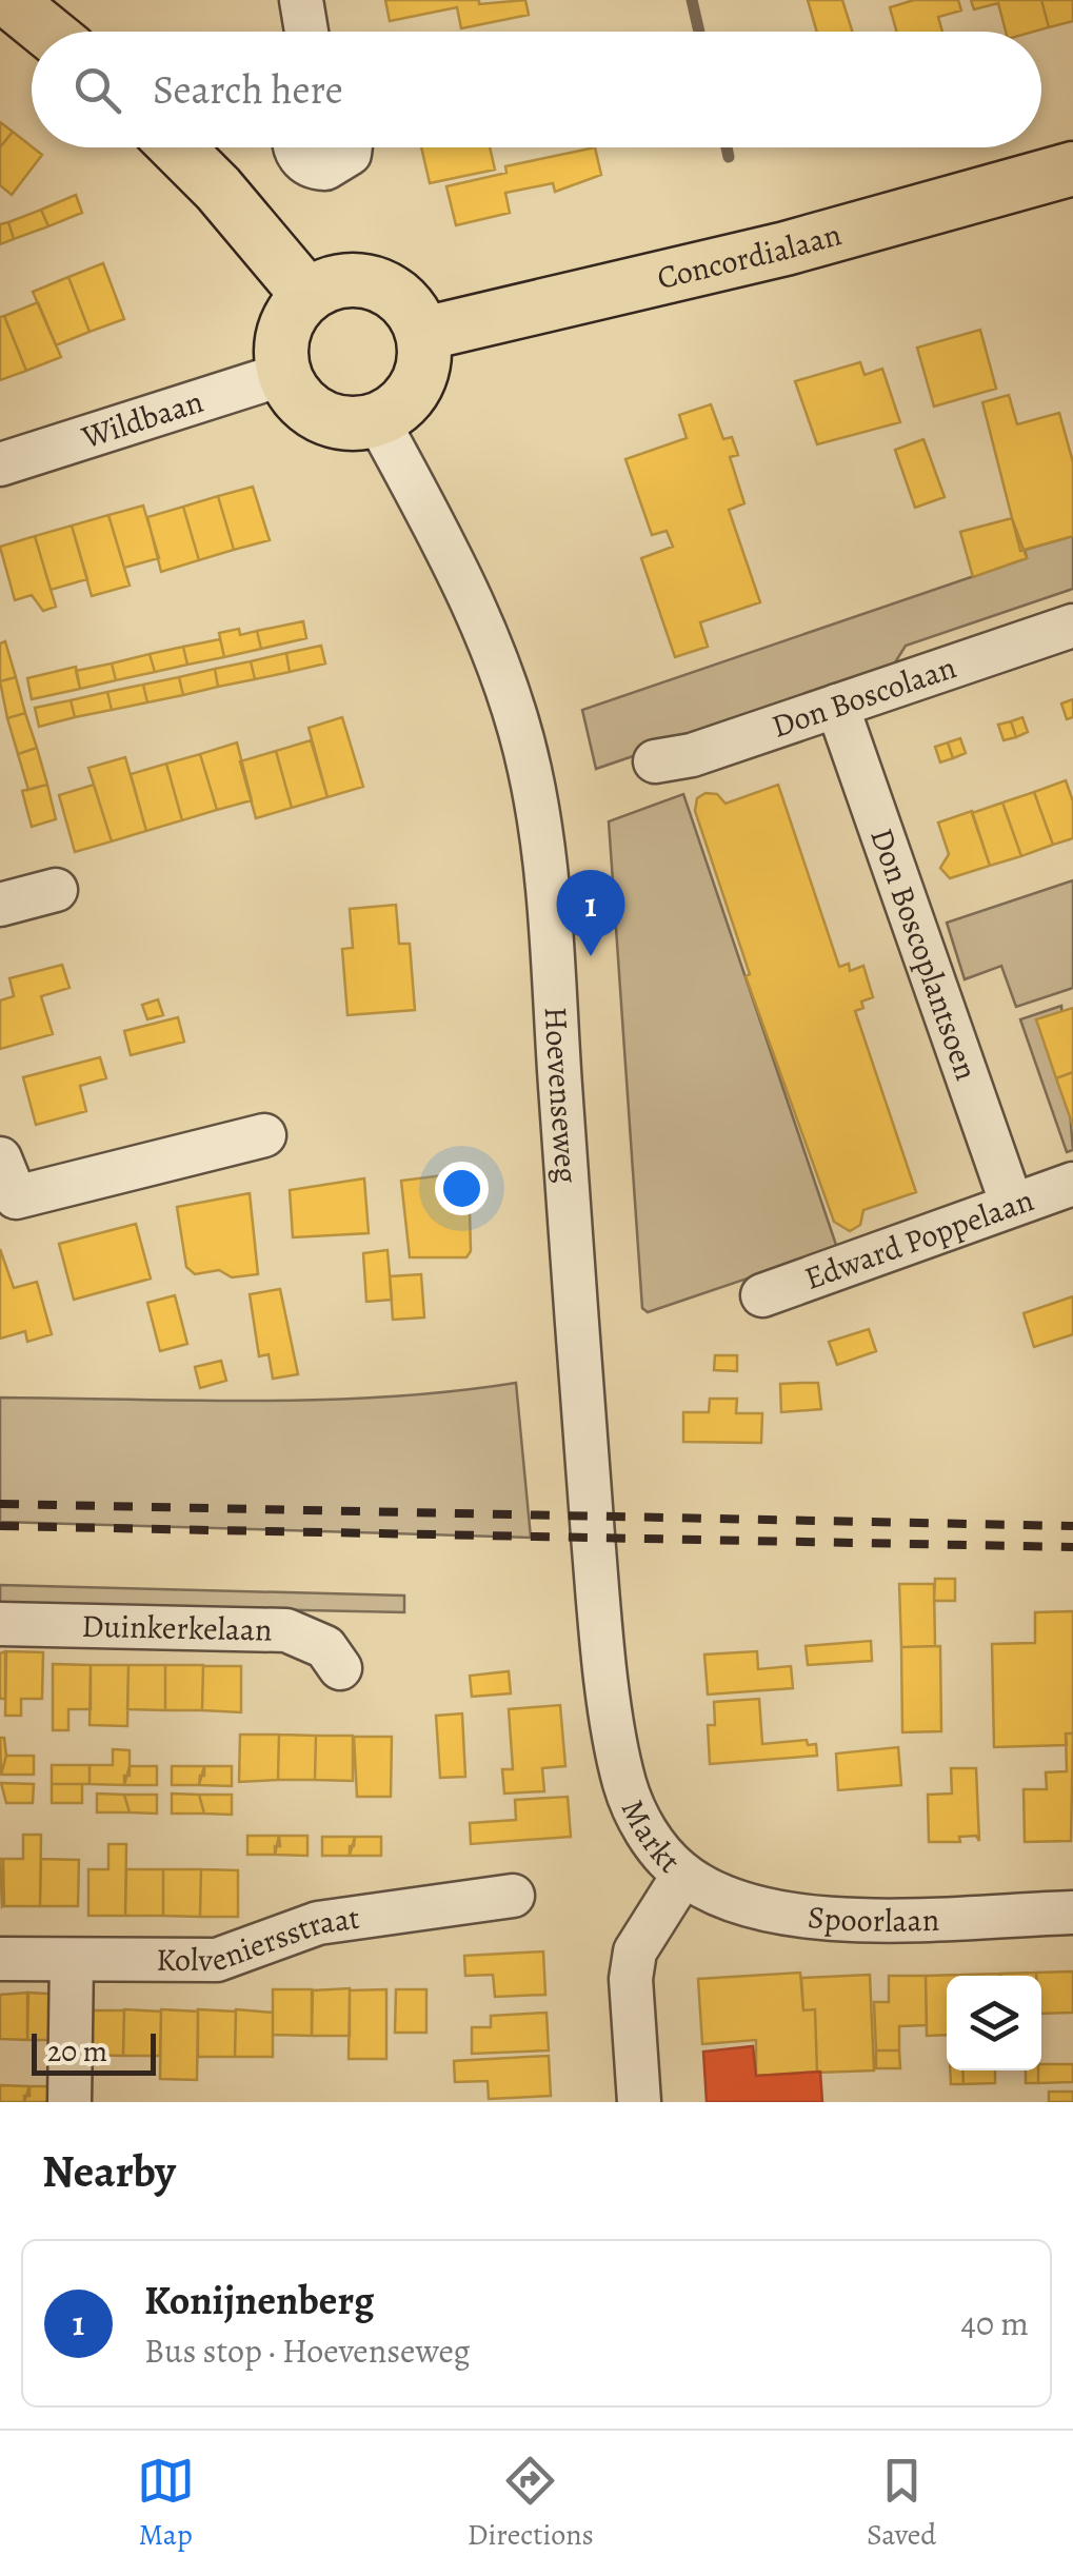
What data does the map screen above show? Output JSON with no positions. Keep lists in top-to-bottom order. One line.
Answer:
{"streets":{"main road":["Concordialaan"],"street":["Wildbaan","Don Boscolaan","Don Boscoplantsoen","Hoevenseweg","Edward Poppelaan","Duinkerkelaan","Markt","Spoorlaan","Kolveniersstraat"]},"crossings":[["Concordialaan","Wildbaan"],["Concordialaan","Hoevenseweg"],["Wildbaan","Hoevenseweg"],["Don Boscolaan","Don Boscoplantsoen"],["Don Boscoplantsoen","Edward Poppelaan"],["Hoevenseweg","Markt"],["Markt","Spoorlaan"]],"scale_bar":"20 m","page":{"search":"Search here","pins":"1","scale":"20 m","heading":"Nearby","list":[{"mark":"1","name":"Konijnenberg","note":"Bus stop · Hoevenseweg","value":"40 m"}],"nav":["Map","Directions","Saved"]}}
